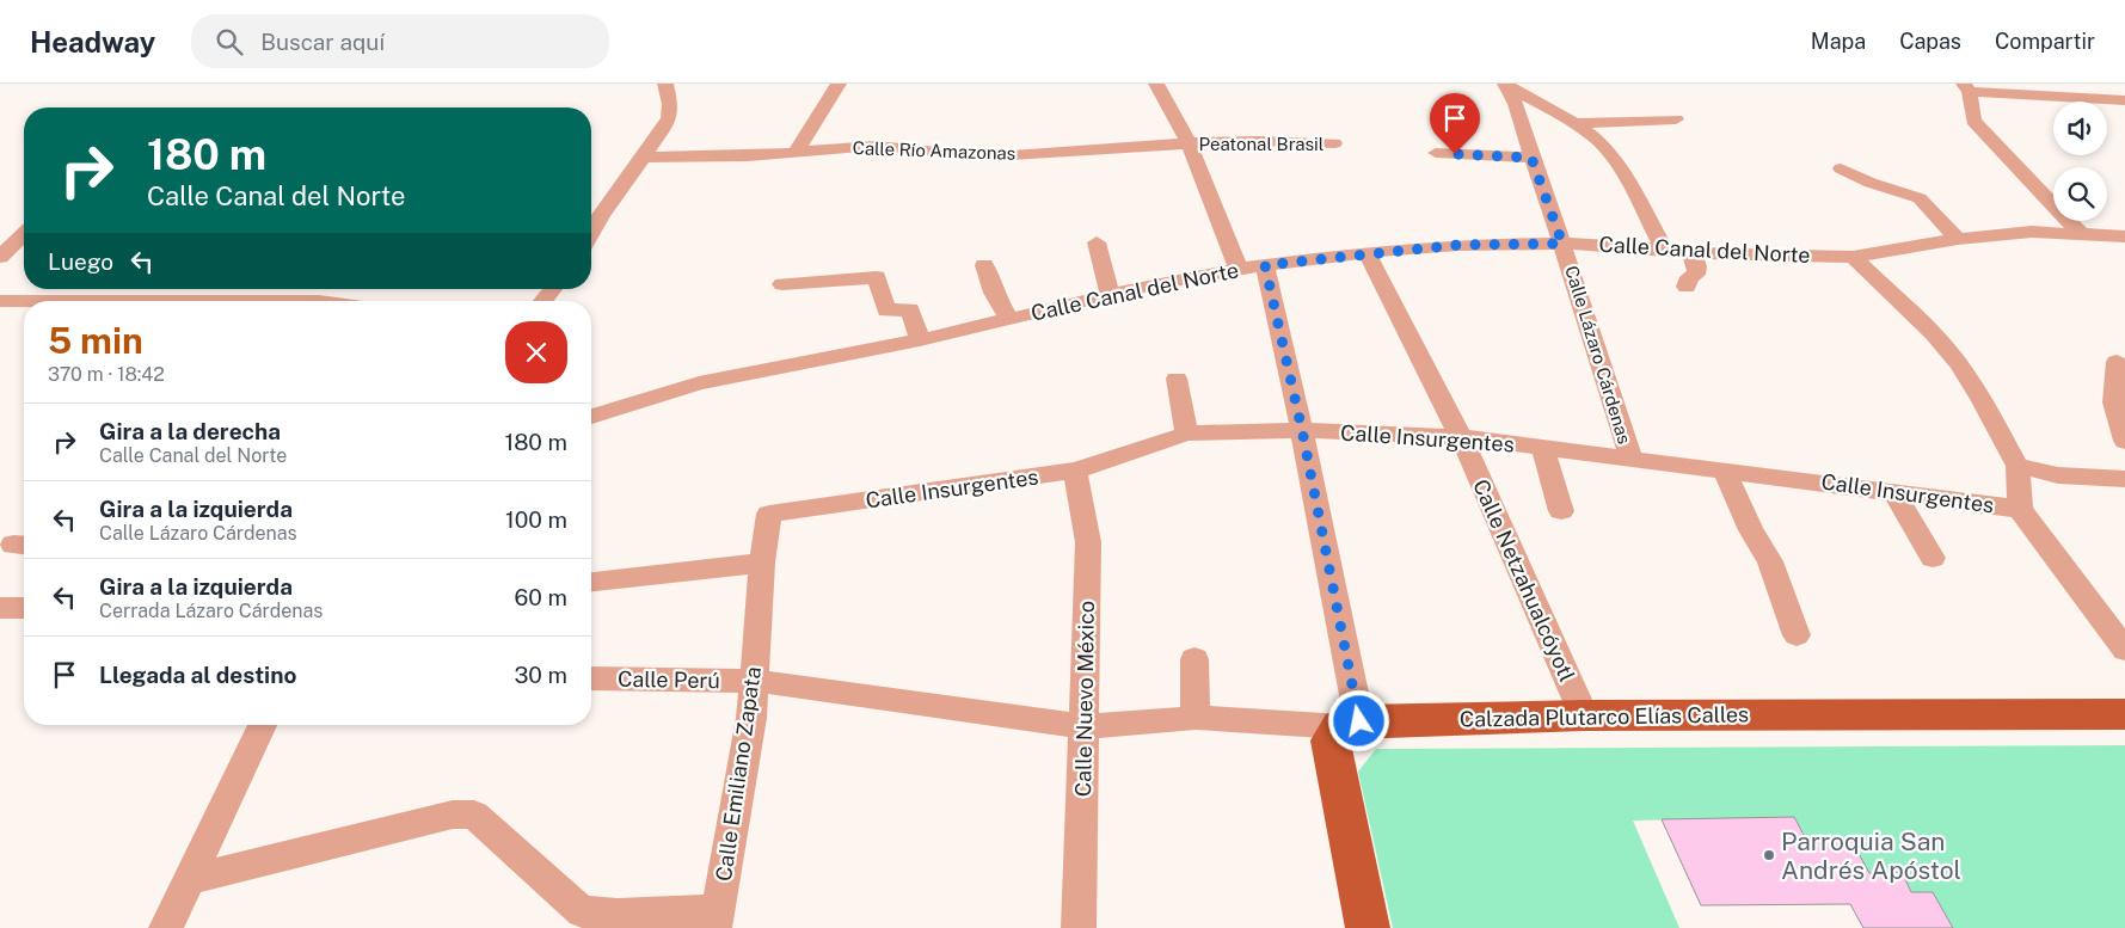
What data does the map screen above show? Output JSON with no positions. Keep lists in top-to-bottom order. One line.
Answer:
{"streets":{"main road":["Calzada Plutarco Elías Calles"],"street":["Peatonal Brasil","Calle Río Amazonas","Calle Canal del Norte","Calle Lázaro Cárdenas","Calle Insurgentes","Calle Netzahualcóyotl","Calle Perú","Calle Nuevo México","Calle Emiliano Zapata"]},"crossings":[["Peatonal Brasil","Calle Río Amazonas"],["Calle Canal del Norte","Calle Lázaro Cárdenas"],["Calle Canal del Norte","Calle Netzahualcóyotl"],["Calle Lázaro Cárdenas","Calle Insurgentes"],["Calle Insurgentes","Calle Netzahualcóyotl"],["Calle Insurgentes","Calle Nuevo México"],["Calle Insurgentes","Calle Emiliano Zapata"],["Calle Netzahualcóyotl","Calzada Plutarco Elías Calles"],["Calle Perú","Calle Nuevo México"],["Calle Perú","Calzada Plutarco Elías Calles"],["Calle Perú","Calle Emiliano Zapata"],["Calle Nuevo México","Calzada Plutarco Elías Calles"]],"places":["Parroquia San Andrés Apóstol"],"page":{"header":"Headway","search":"Buscar aquí","nav":["Mapa","Capas","Compartir"],"turn":["180 m","Calle Canal del Norte"],"then":"Luego","heading":["5 min","370 m · 18:42"],"list":[{"name":"Gira a la derecha","note":"Calle Canal del Norte","value":"180 m"},{"name":"Gira a la izquierda","note":"Calle Lázaro Cárdenas","value":"100 m"},{"name":"Gira a la izquierda","note":"Cerrada Lázaro Cárdenas","value":"60 m"},{"name":"Llegada al destino","value":"30 m"}]}}
